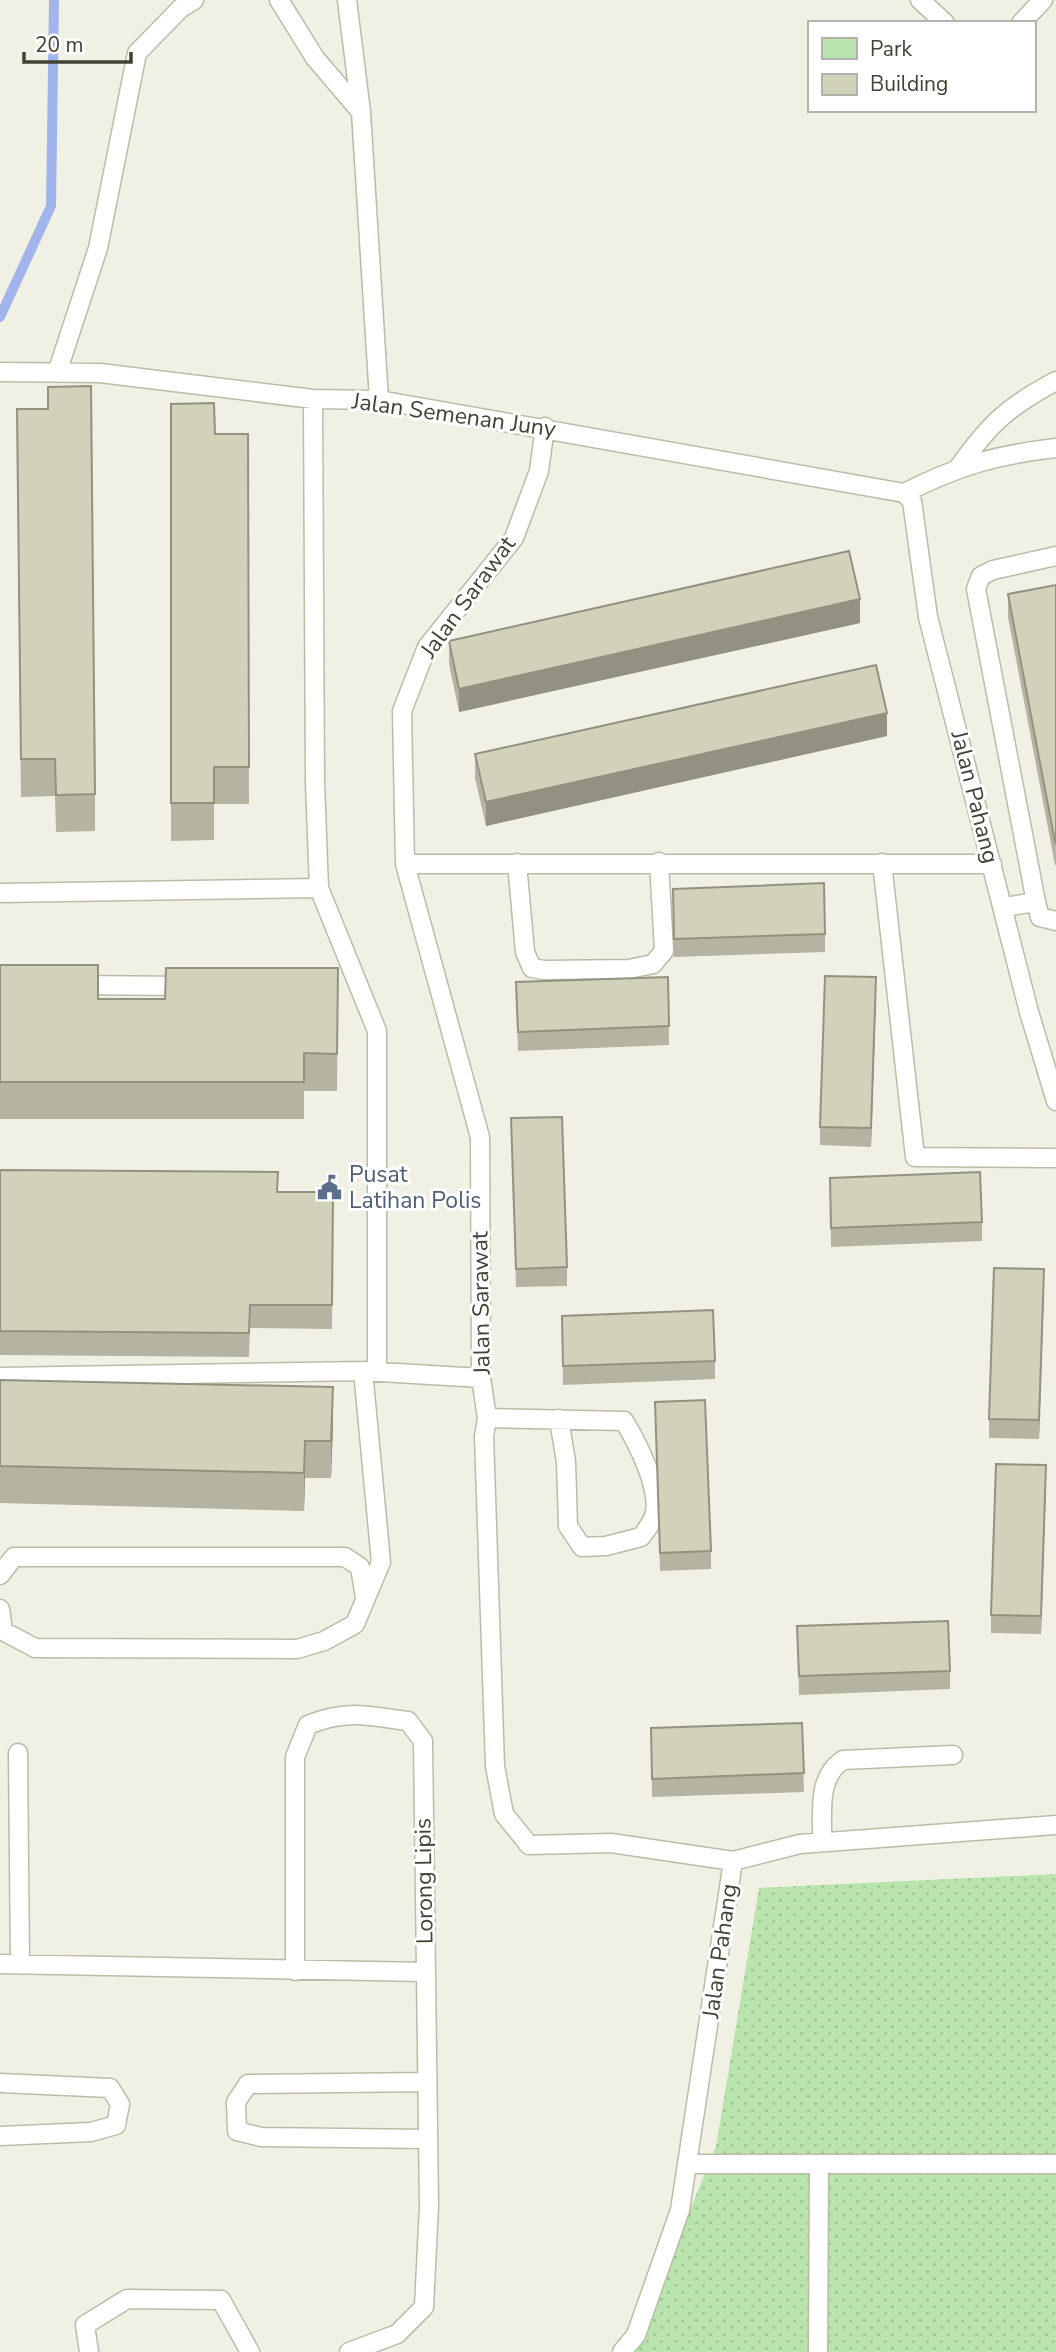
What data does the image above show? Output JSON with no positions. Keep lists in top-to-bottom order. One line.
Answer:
{"streets":{"lane":["Jalan Semenan Juny","Jalan Sarawat","Jalan Pahang","Lorong Lipis"]},"crossings":[["Jalan Semenan Juny","Jalan Sarawat"],["Jalan Semenan Juny","Jalan Pahang"],["Jalan Sarawat","Jalan Pahang"]],"places":{"public building":["Pusat Latihan Polis"]},"legend":["Park","Building"],"scale_bar":"20 m"}
